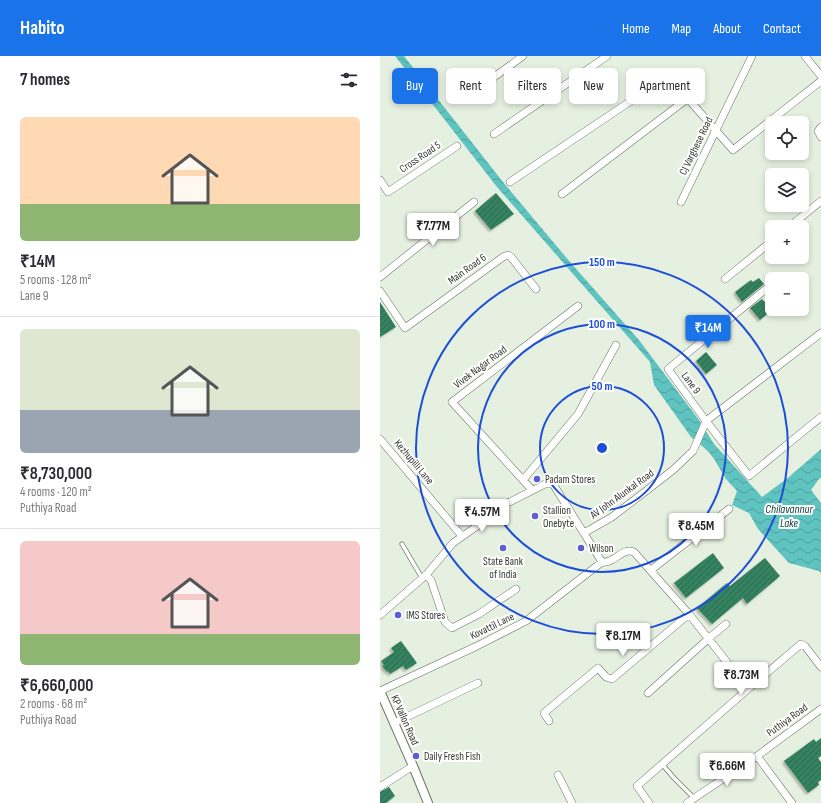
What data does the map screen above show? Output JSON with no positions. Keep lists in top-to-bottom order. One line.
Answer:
{"streets":{"street":["CJ Varghese Road","Cross Road 5","Main Road 6","Vivek Nagar Road","Lane 9","Kezhupilli Lane","AV John Alunkal Road","Kovattil Lane","KP Vallon Road","Puthiya Road"]},"crossings":[["Vivek Nagar Road","AV John Alunkal Road"],["Lane 9","AV John Alunkal Road"],["Kezhupilli Lane","AV John Alunkal Road"],["Kovattil Lane","KP Vallon Road"]],"water":["Chilavannur Lake"],"places":["Padam Stores","Stallion Onebyte","State Bank of India","Wilson","IMS Stores","Daily Fresh Fish"],"page":{"header":"Habito","nav":["Home","Map","About","Contact"],"heading":"7 homes","chip":["Buy","Rent","Filters","New","Apartment"],"list":[{"name":"₹14M","note":"5 rooms · 128 m² · Lane 9"},{"name":"₹8,730,000","note":"4 rooms · 120 m² · Puthiya Road"},{"name":"₹6,660,000","note":"2 rooms · 68 m² · Puthiya Road"}],"map_buttons":["+","−"],"price":["₹7.77M","₹14M","₹4.57M","₹8.45M","₹8.17M","₹8.73M","₹6.66M"]},"rings":["150 m","100 m","50 m"]}
